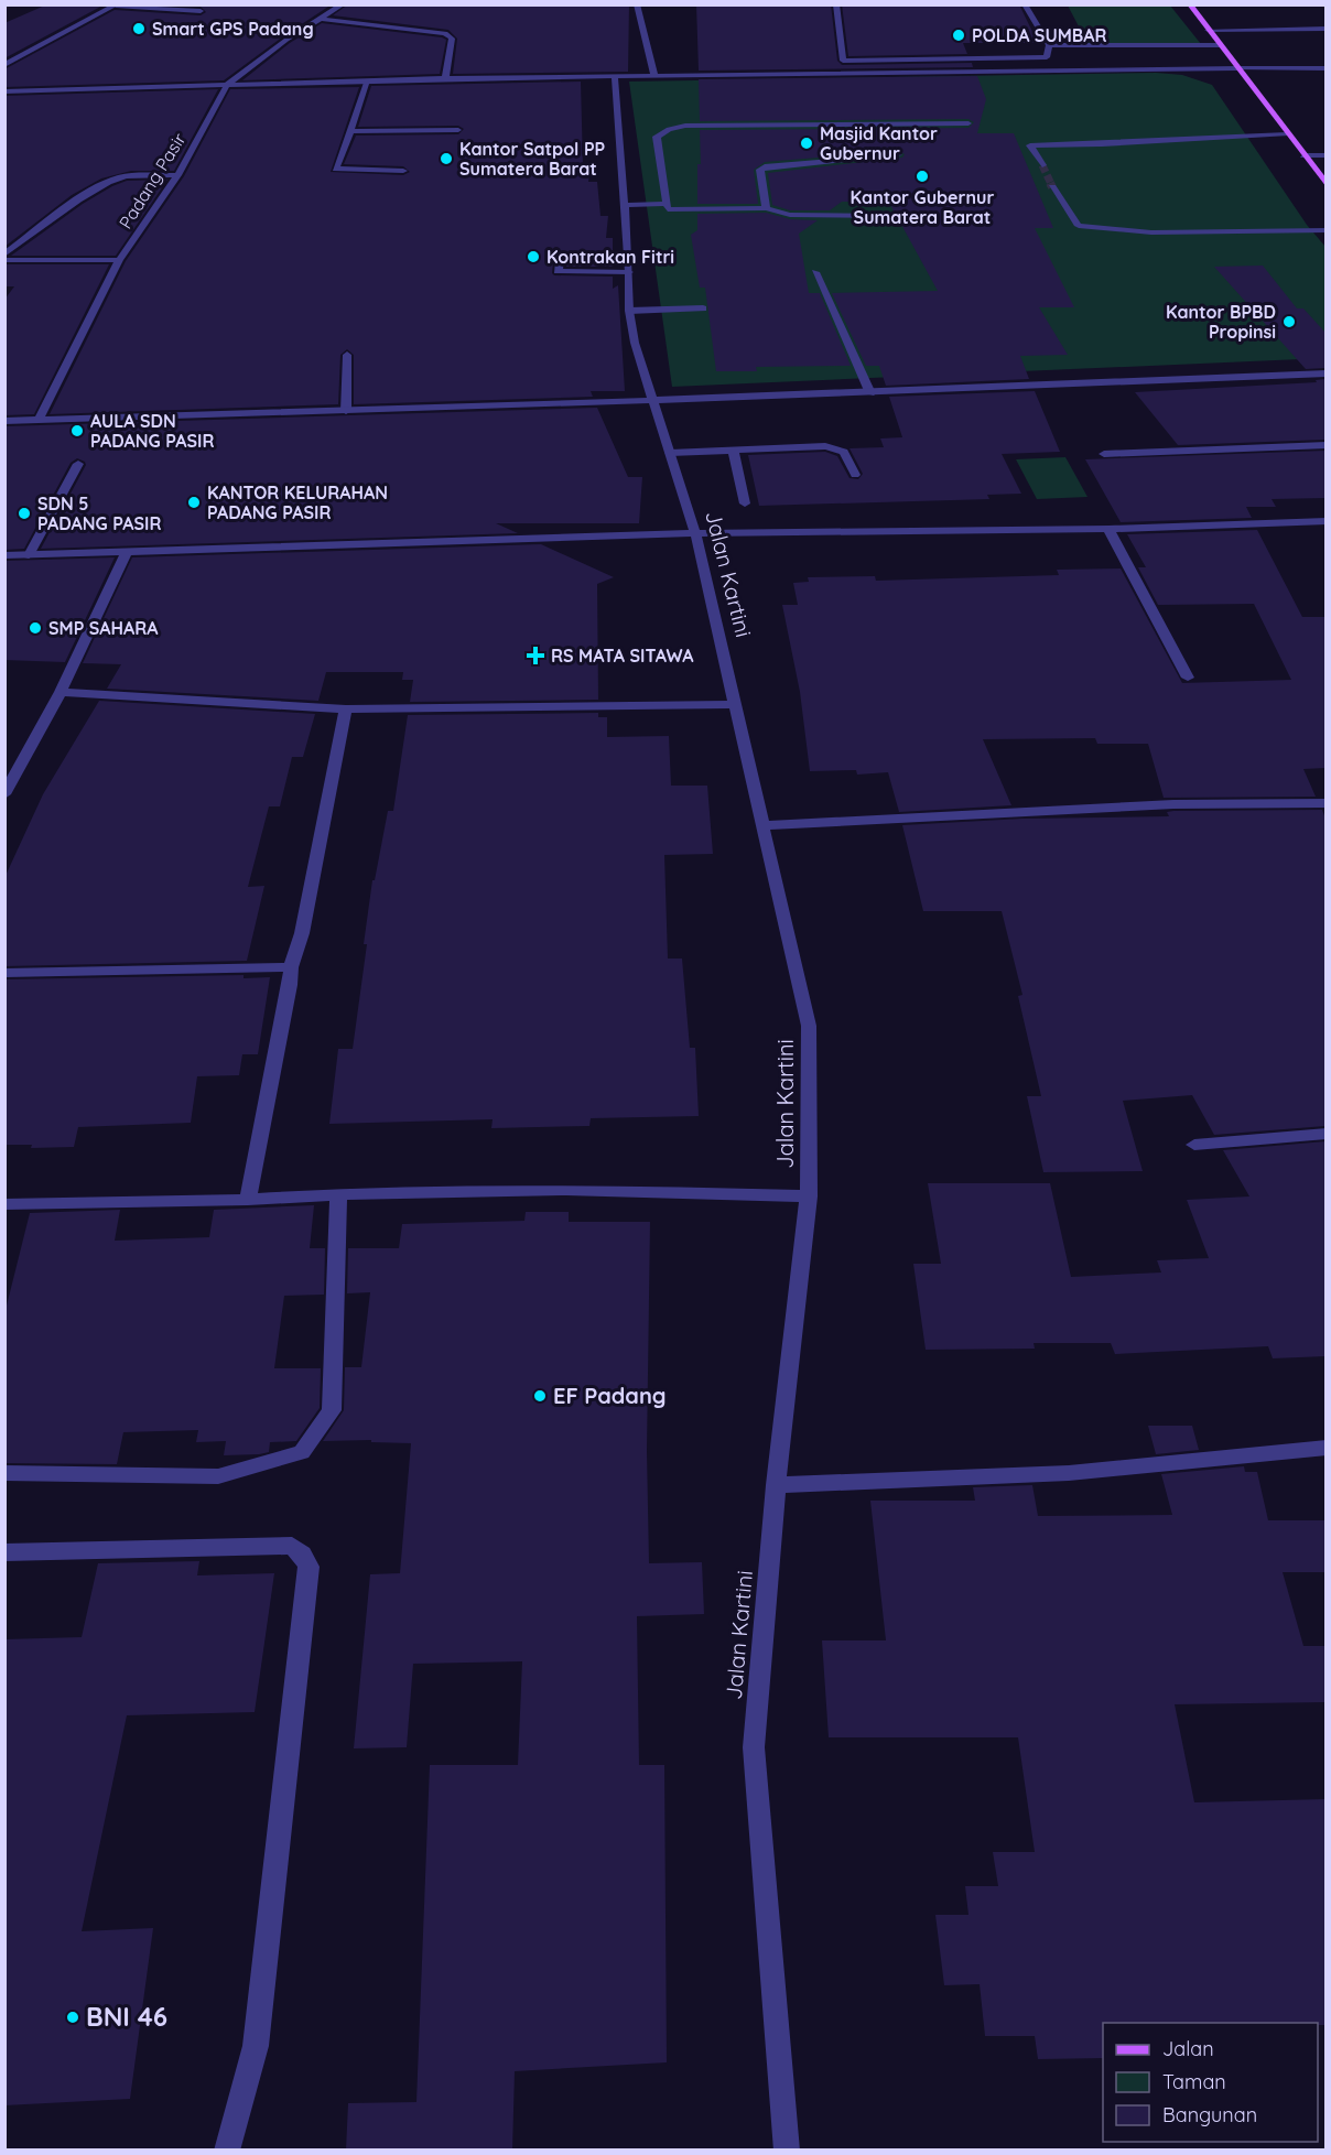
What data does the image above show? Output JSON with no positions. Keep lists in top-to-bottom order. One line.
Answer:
{"streets":{"street":["Padang Pasir","Jalan Kartini"]},"places":{"other":["Smart GPS Padang","POLDA SUMBAR","Masjid Kantor Gubernur","Kantor Satpol PP Sumatera Barat","Kantor Gubernur Sumatera Barat","Kontrakan Fitri","Kantor BPBD Propinsi","AULA SDN PADANG PASIR","KANTOR KELURAHAN PADANG PASIR","SDN 5 PADANG PASIR","SMP SAHARA","EF Padang","BNI 46"],"health":["RS MATA SITAWA"]},"legend":["Jalan","Taman","Bangunan"]}
